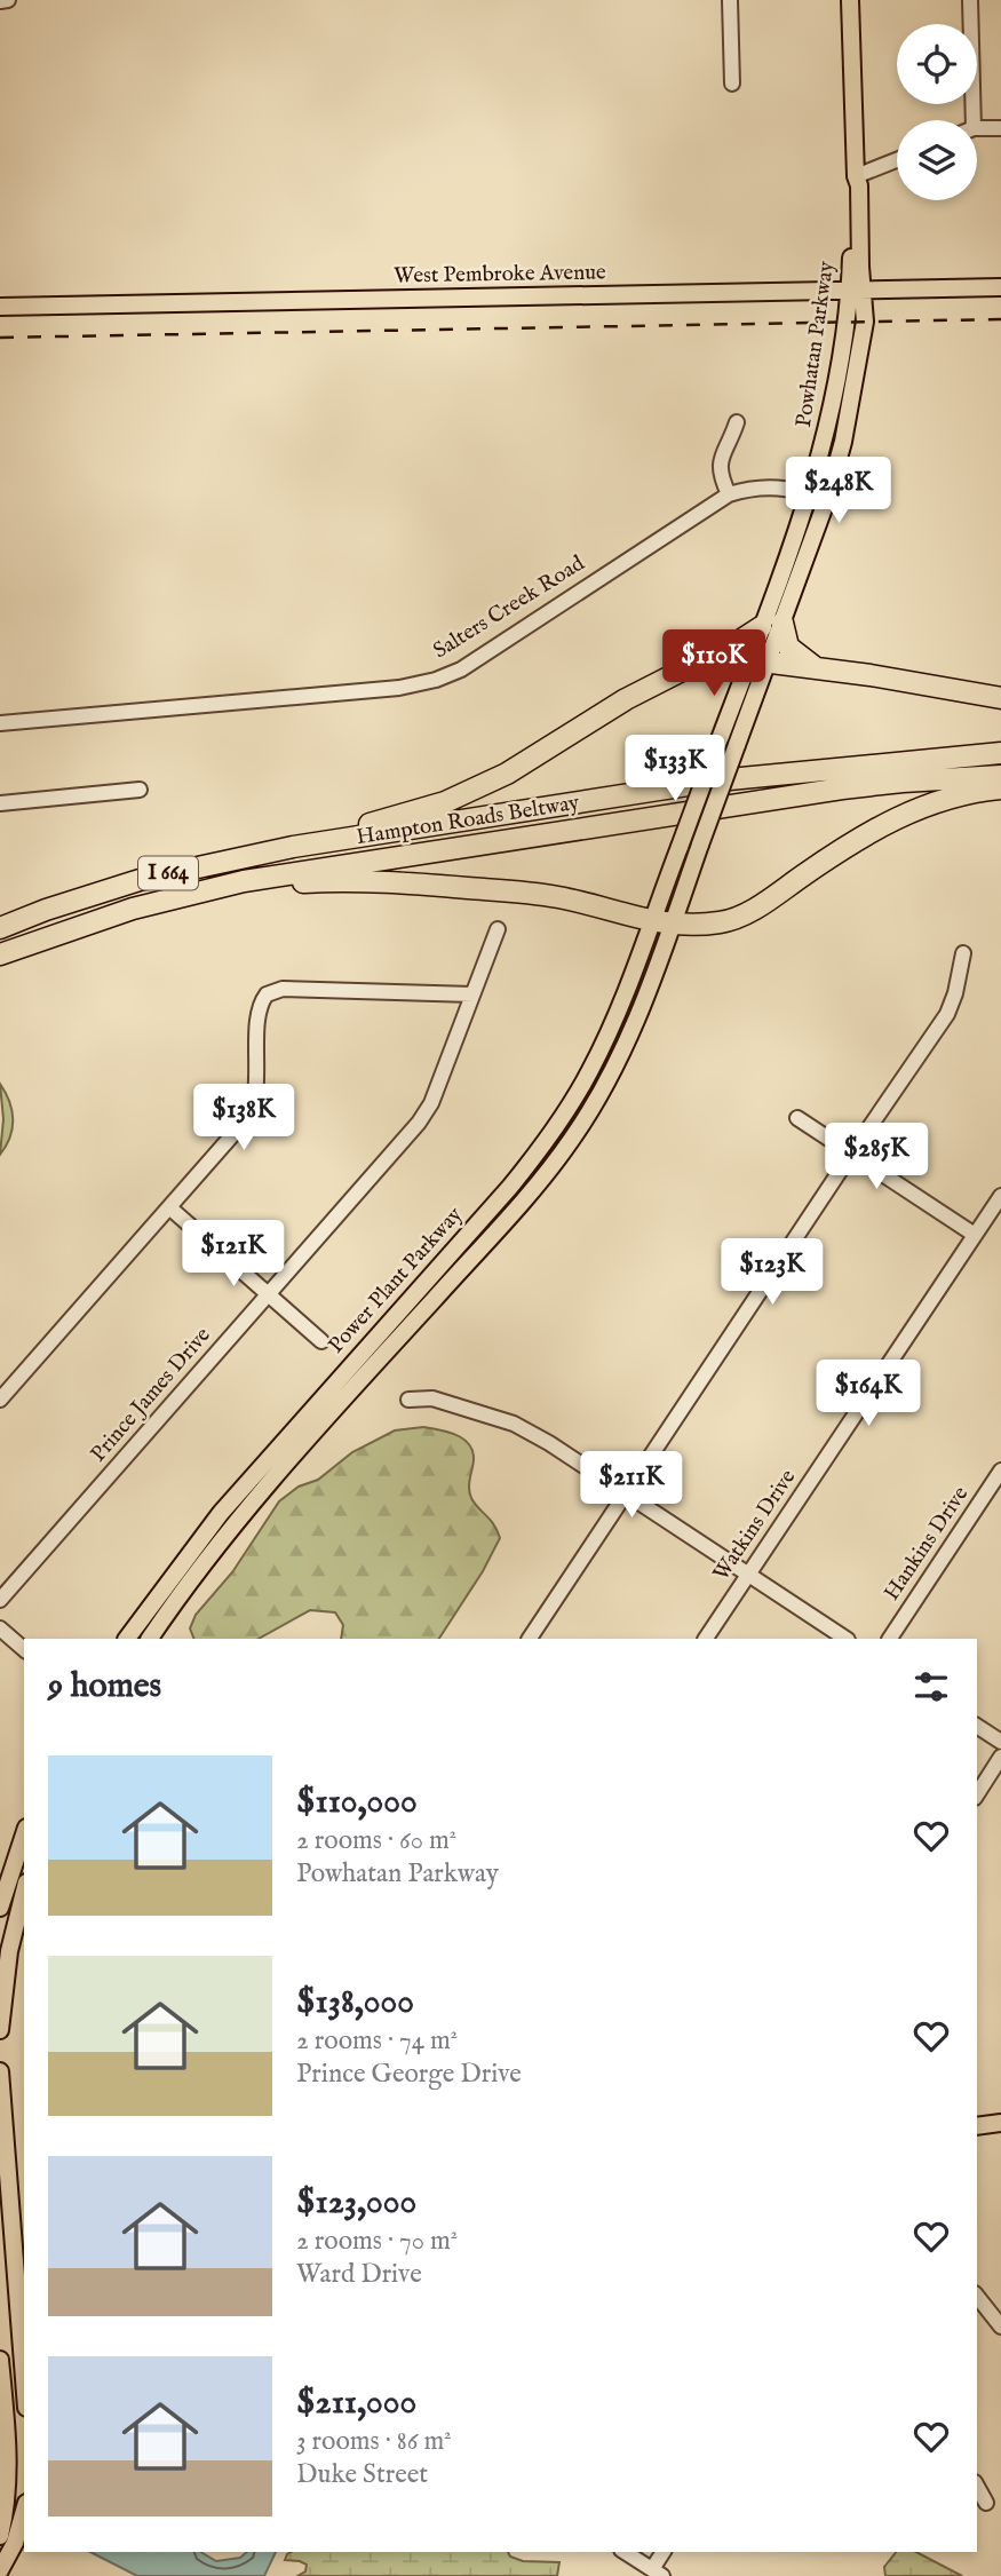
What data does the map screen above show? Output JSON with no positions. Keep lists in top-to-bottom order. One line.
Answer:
{"streets":{"highway":["Hampton Roads Beltway","I 664"],"main road":["West Pembroke Avenue","Powhatan Parkway","Power Plant Parkway"],"street":["Salters Creek Road","Prince James Drive","Watkins Drive","Hankins Drive"]},"crossings":[["West Pembroke Avenue","Powhatan Parkway"],["Powhatan Parkway","Salters Creek Road"],["Powhatan Parkway","Power Plant Parkway"]],"page":{"price":["$248K","$110K","$133K","$138K","$285K","$121K","$123K","$164K","$211K"],"heading":"9 homes","list":[{"name":"$110,000","note":"2 rooms · 60 m² · Powhatan Parkway"},{"name":"$138,000","note":"2 rooms · 74 m² · Prince George Drive"},{"name":"$123,000","note":"2 rooms · 70 m² · Ward Drive"},{"name":"$211,000","note":"3 rooms · 86 m² · Duke Street"}]}}
